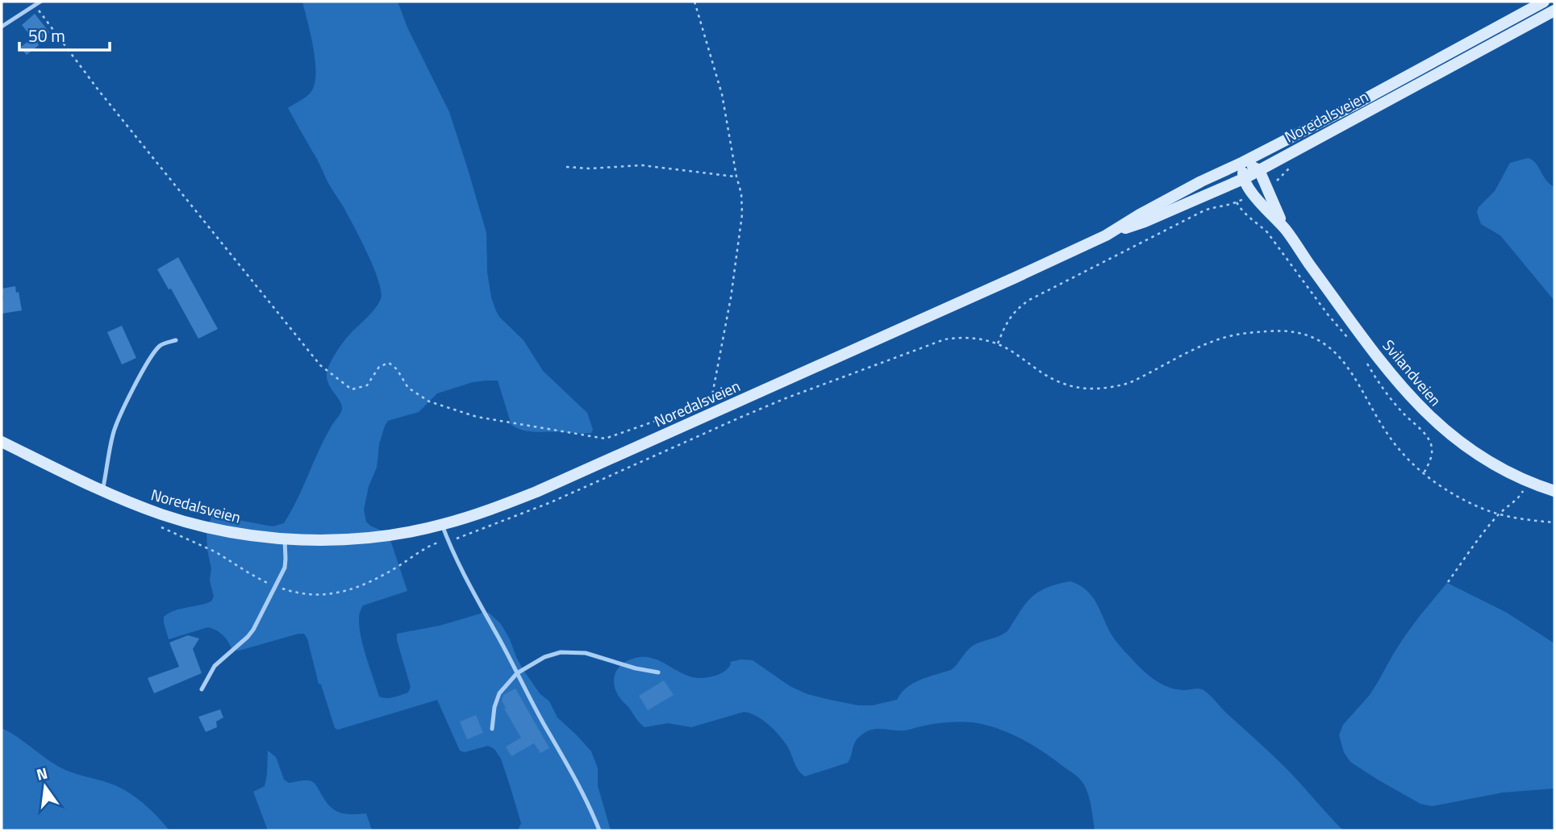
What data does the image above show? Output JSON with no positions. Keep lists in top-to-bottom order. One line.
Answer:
{"streets":{"main road":["Noredalsveien","Svilandveien"]},"crossings":[["Noredalsveien","Svilandveien"]],"scale_bar":"50 m","north":"top"}
